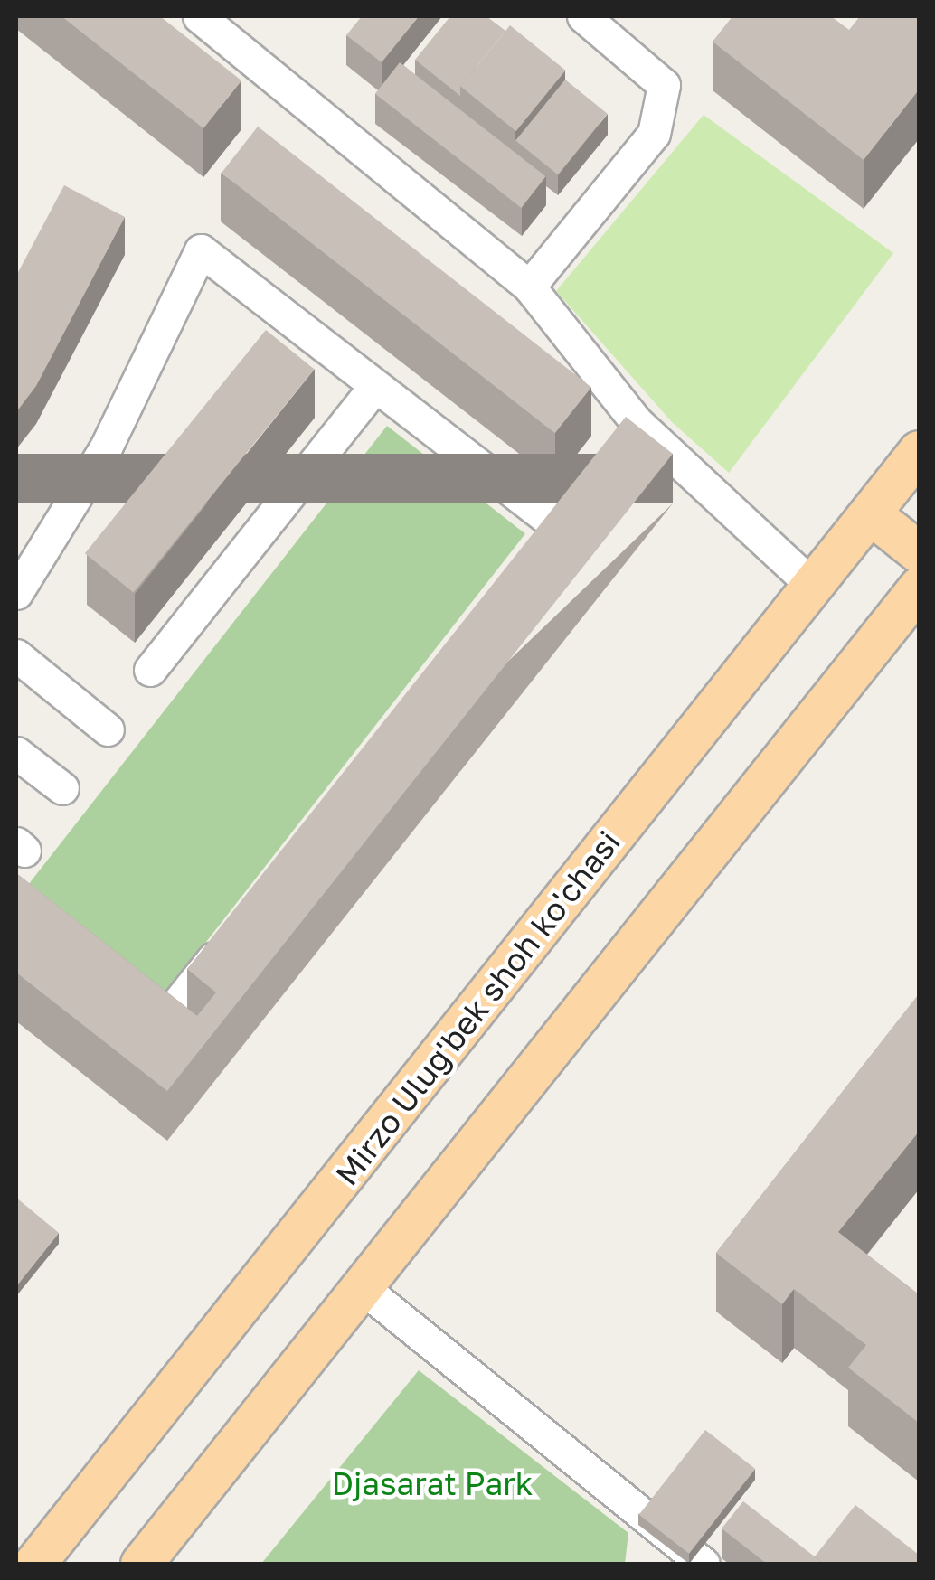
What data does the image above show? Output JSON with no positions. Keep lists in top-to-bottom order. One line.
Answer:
{"streets":{"main road":["Mirzo Ulug'bek shoh ko'chasi"]},"parks":["Djasarat Park"]}
